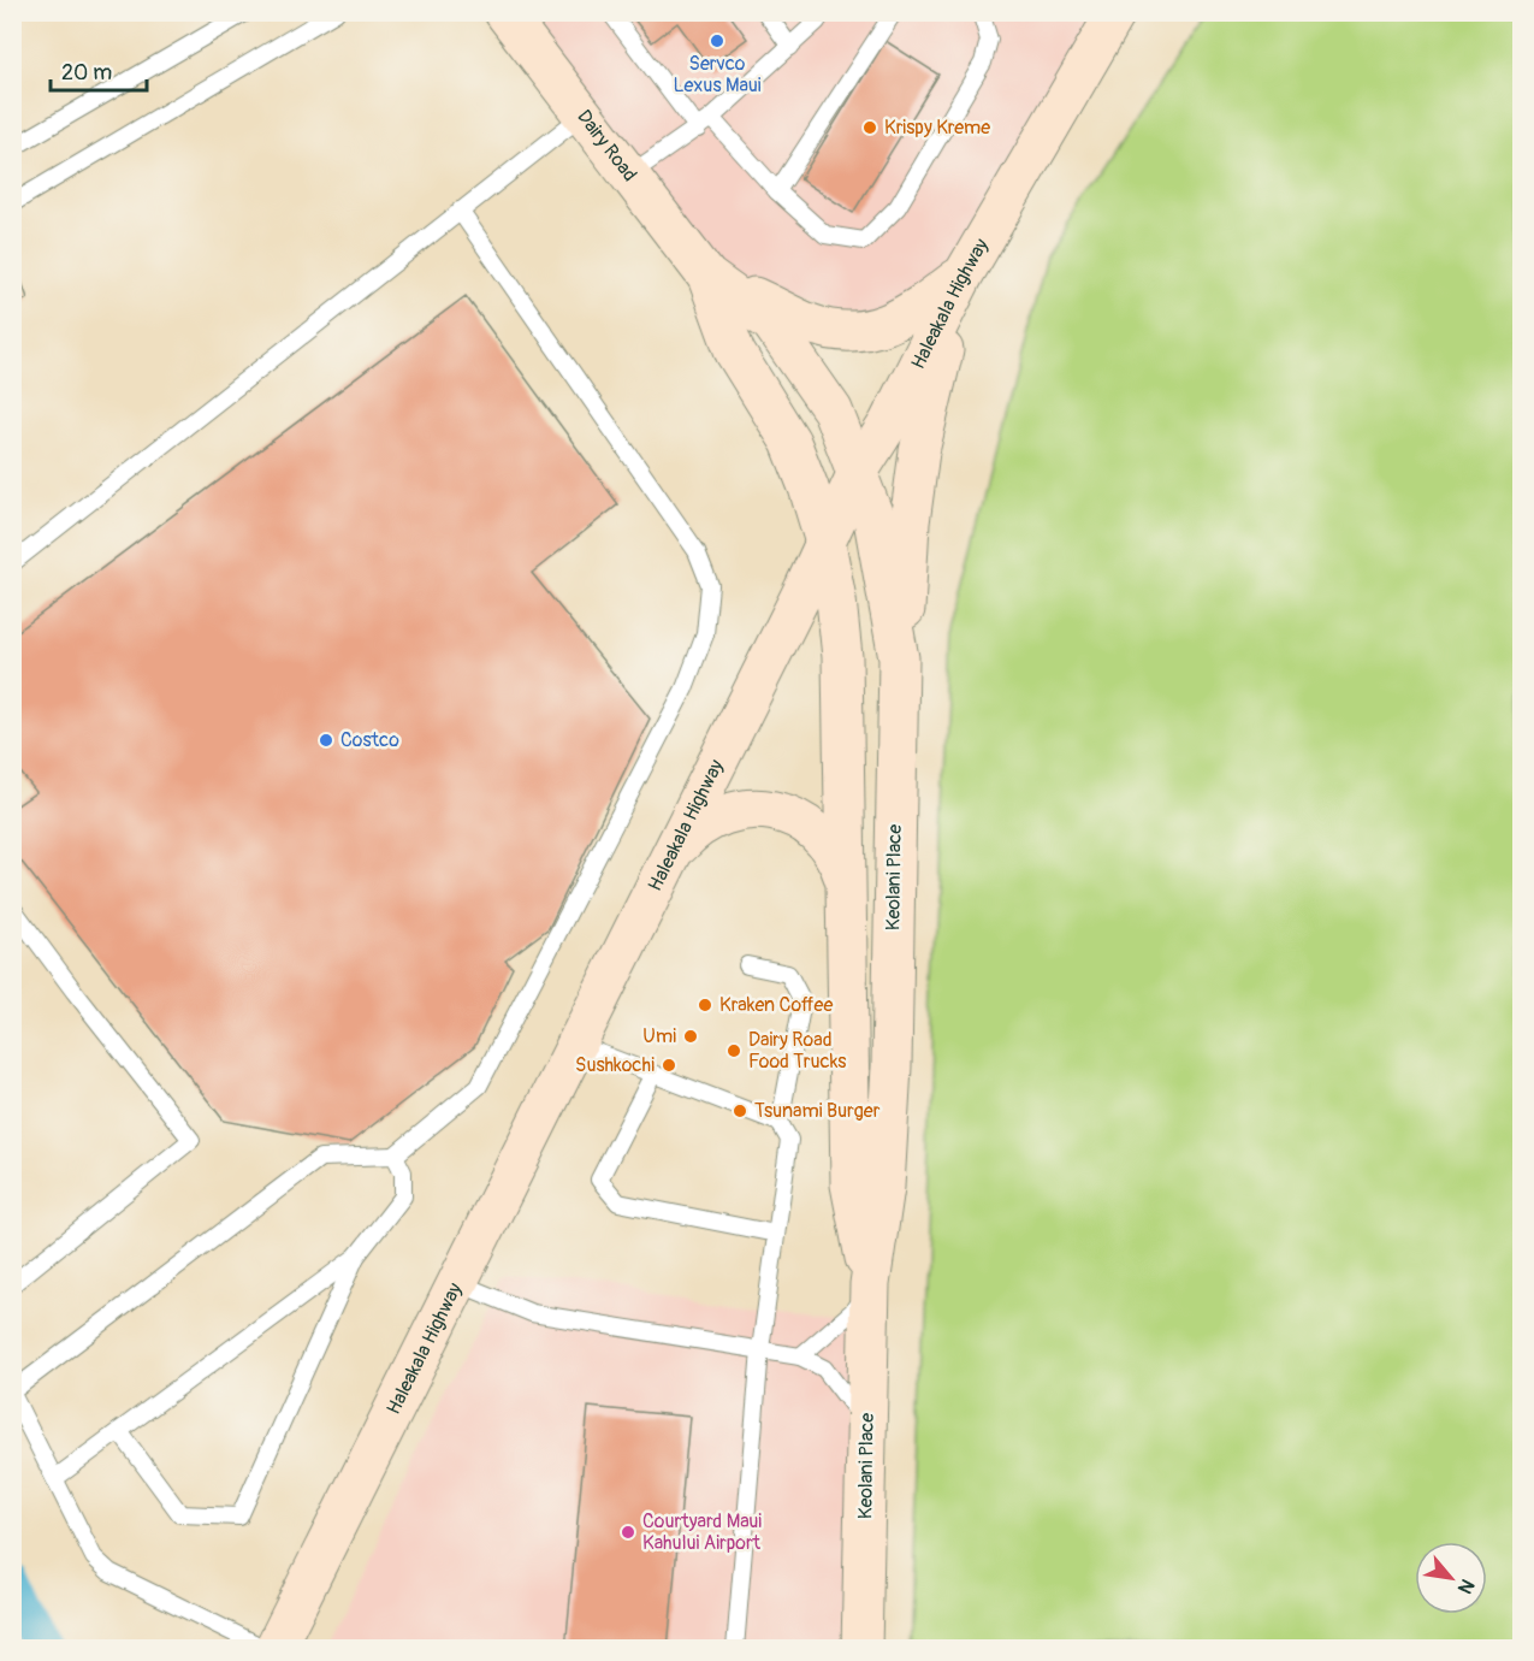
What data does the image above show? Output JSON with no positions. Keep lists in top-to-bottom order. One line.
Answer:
{"streets":{"street":["Dairy Road","Haleakala Highway","Keolani Place"]},"crossings":[["Dairy Road","Haleakala Highway"],["Dairy Road","Keolani Place"],["Haleakala Highway","Keolani Place"]],"places":["Servco Lexus Maui","Krispy Kreme","Costco","Kraken Coffee","Umi","Dairy Road Food Trucks","Sushkochi","Tsunami Burger","Courtyard Maui Kahului Airport"],"scale_bar":"20 m","north":"bottom right"}
